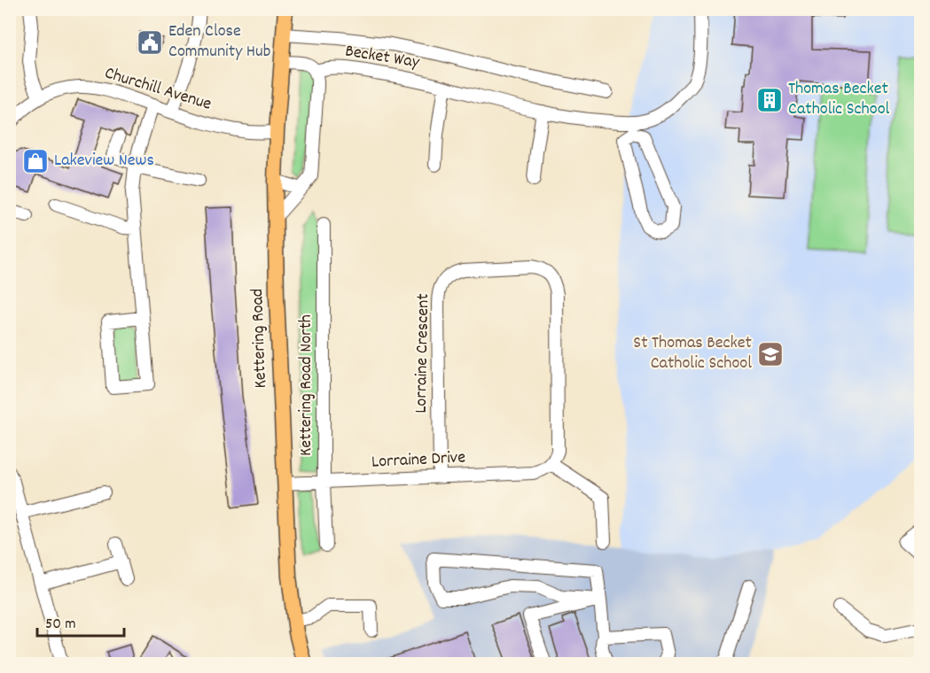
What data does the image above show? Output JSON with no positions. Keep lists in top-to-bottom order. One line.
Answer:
{"streets":{"main road":["Kettering Road"],"street":["Becket Way","Churchill Avenue","Lorraine Crescent","Kettering Road North","Lorraine Drive"]},"crossings":[["Churchill Avenue","Kettering Road"],["Kettering Road","Lorraine Drive"],["Lorraine Crescent","Lorraine Drive"],["Kettering Road North","Lorraine Drive"]],"places":{"public building":["Eden Close Community Hub"],"building":["Thomas Becket Catholic School"],"shop":["Lakeview News"],"school or university":["St Thomas Becket Catholic School"]},"scale_bar":"50 m"}
